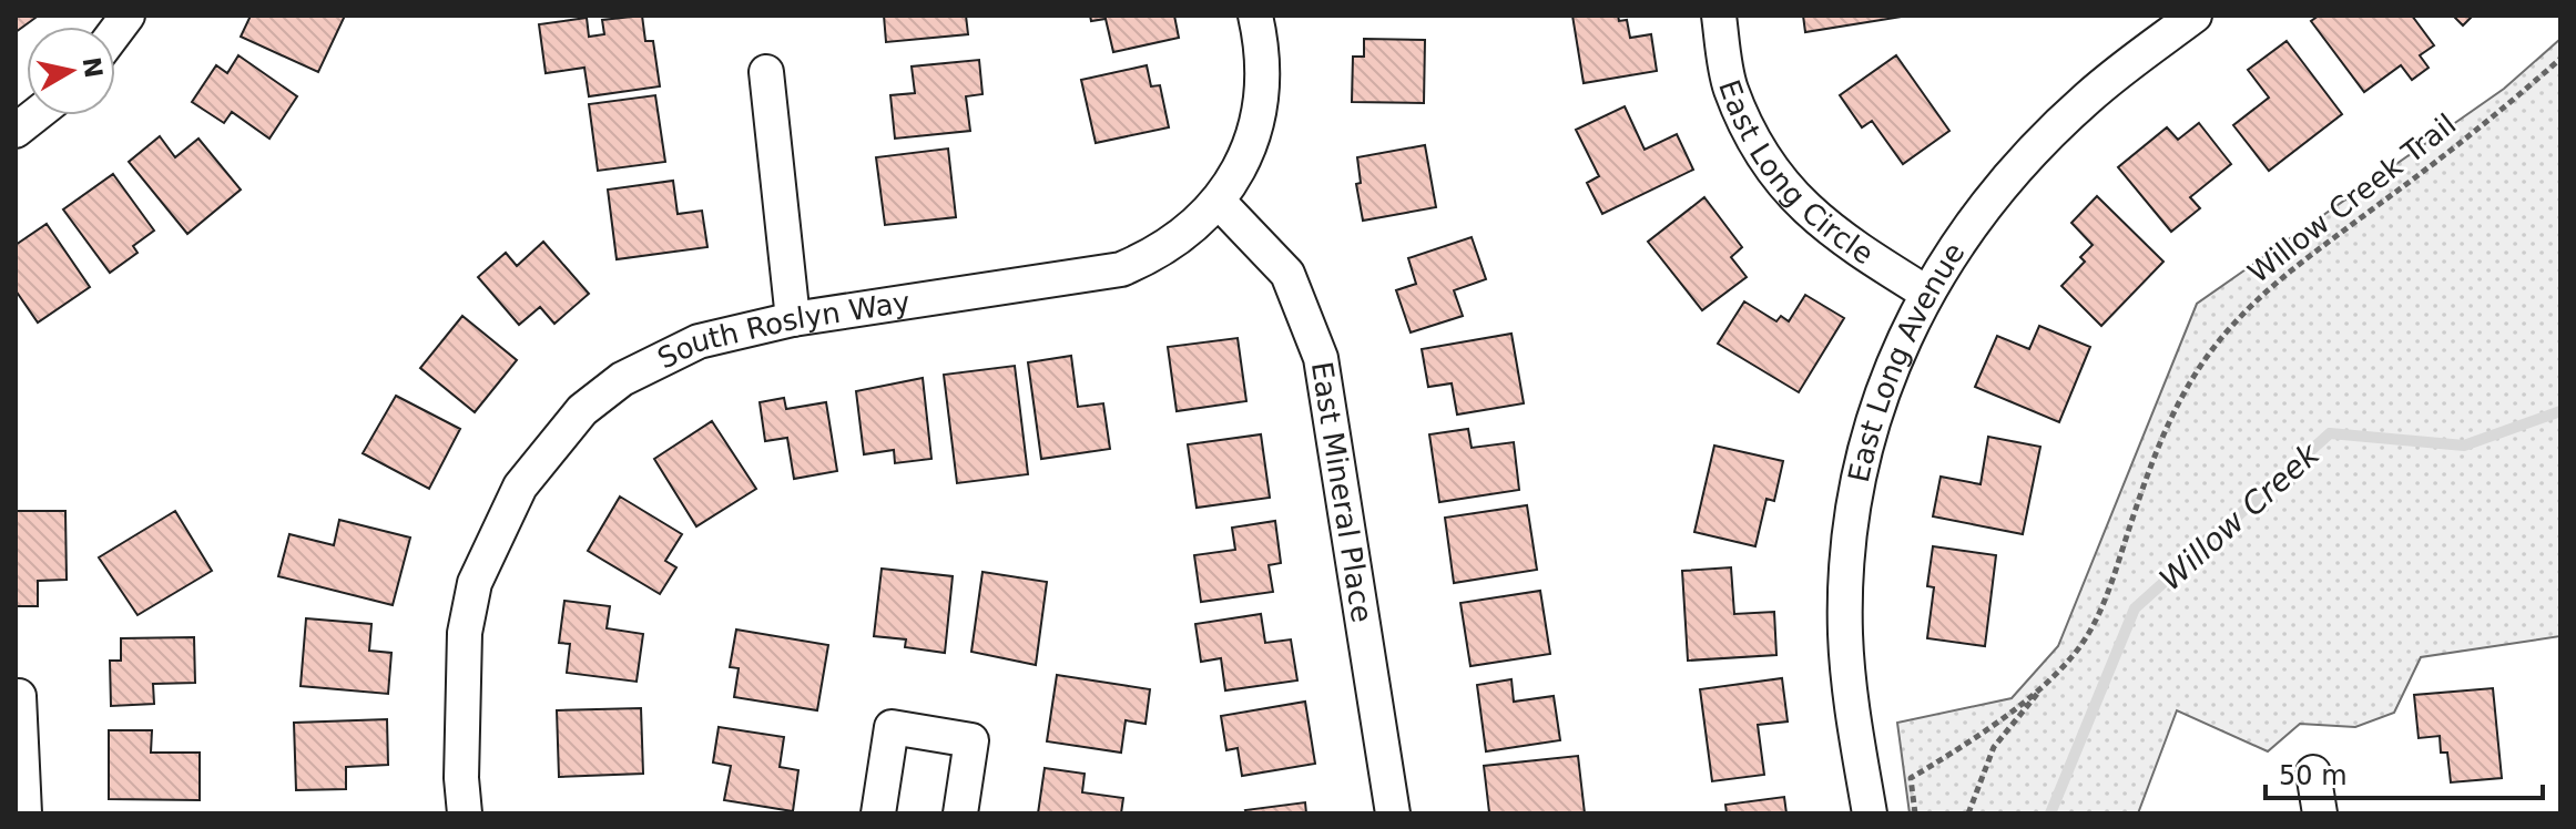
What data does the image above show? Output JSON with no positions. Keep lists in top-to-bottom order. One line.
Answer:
{"streets":{"street":["East Long Circle","South Roslyn Way","East Long Avenue","East Mineral Place"],"path":["Willow Creek Trail"]},"crossings":[["East Long Circle","East Long Avenue"],["South Roslyn Way","East Mineral Place"]],"water":["Willow Creek"],"scale_bar":"50 m","north":"right"}
